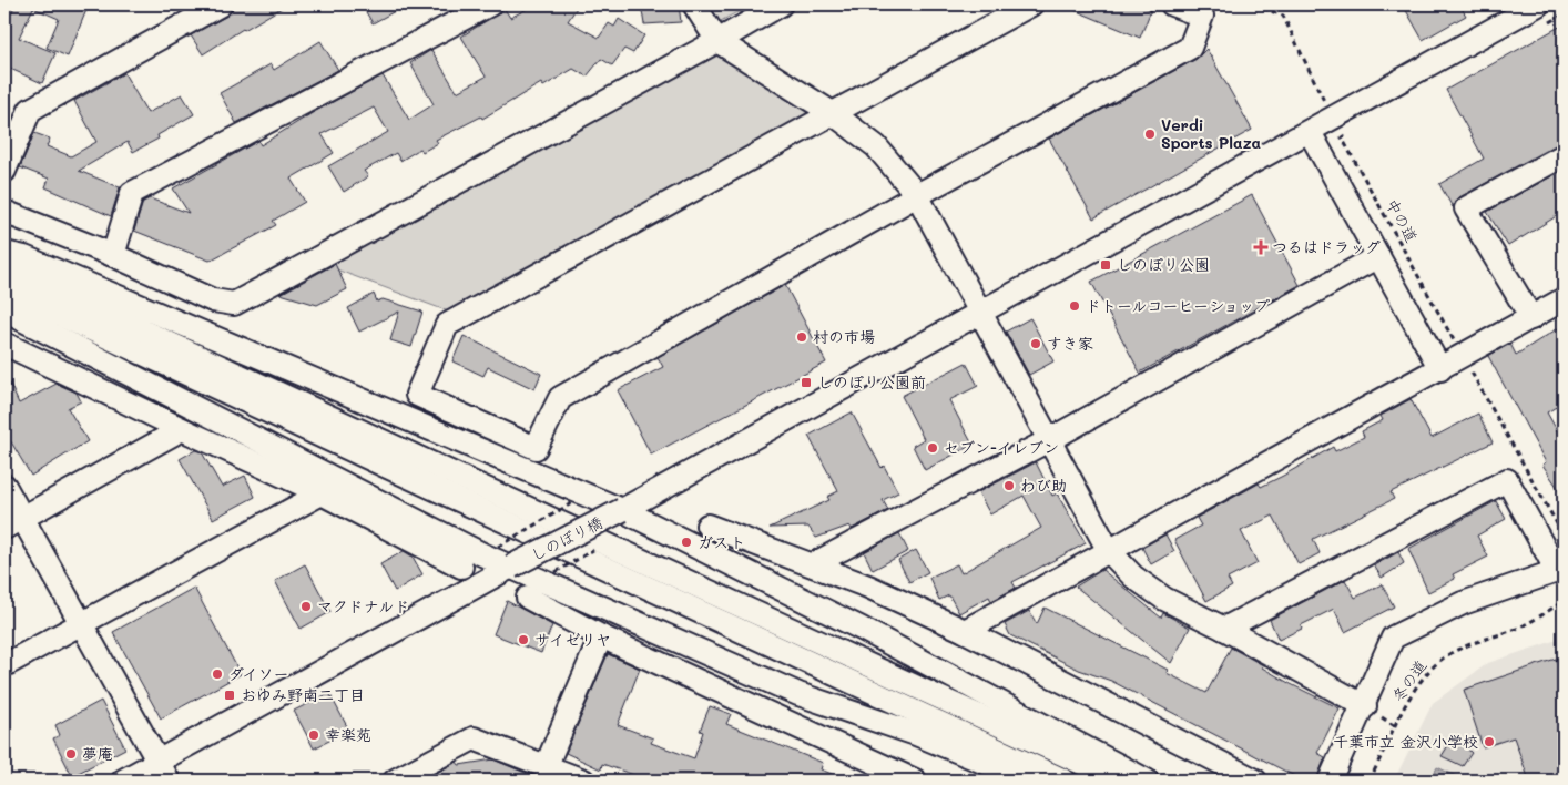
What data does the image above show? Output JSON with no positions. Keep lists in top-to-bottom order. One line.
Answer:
{"streets":{"street":["しのぼり橋"],"path":["中の道","冬の道"]},"places":{"other":["Verdi Sports Plaza","ドトールコーヒーショップ","村の市場","すき家","セブン-イレブン","わび助","ガスト","マクドナルド","サイゼリヤ","ダイソー","幸楽苑","千葉市立 金沢小学校","夢庵"],"health":["つるはドラッグ"],"transit":["しのぼり公園","しのぼり公園前","おゆみ野南二丁目"]}}
